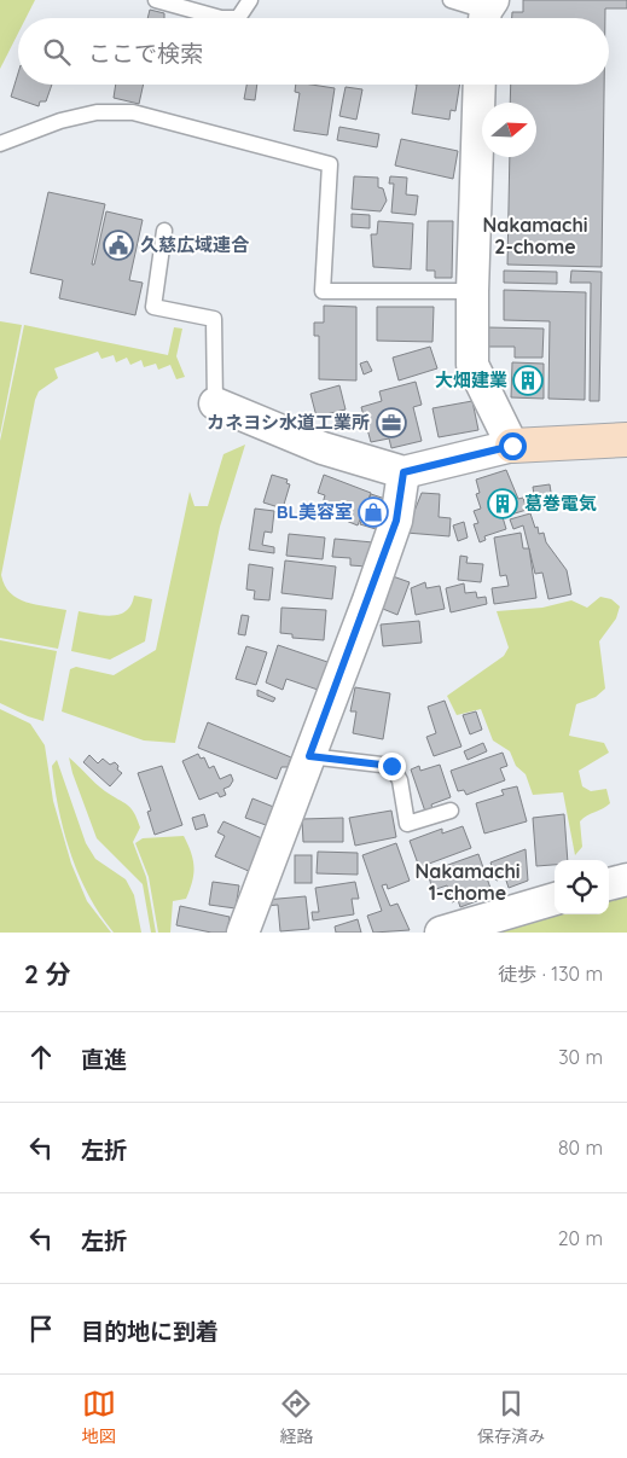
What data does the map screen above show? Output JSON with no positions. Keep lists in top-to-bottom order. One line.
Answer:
{"districts":["Nakamachi 2-chome","Nakamachi 1-chome"],"places":{"public building":["久慈広域連合"],"building":["大畑建業","葛巻電気"],"office":["カネヨシ水道工業所"],"shop":["BL美容室"]},"north":"right","page":{"search":"ここで検索","heading":["2 分","徒歩 · 130 m"],"list":[["直進","30 m"],["左折","80 m"],["左折","20 m"],"目的地に到着"],"nav":["地図","経路","保存済み"]}}
